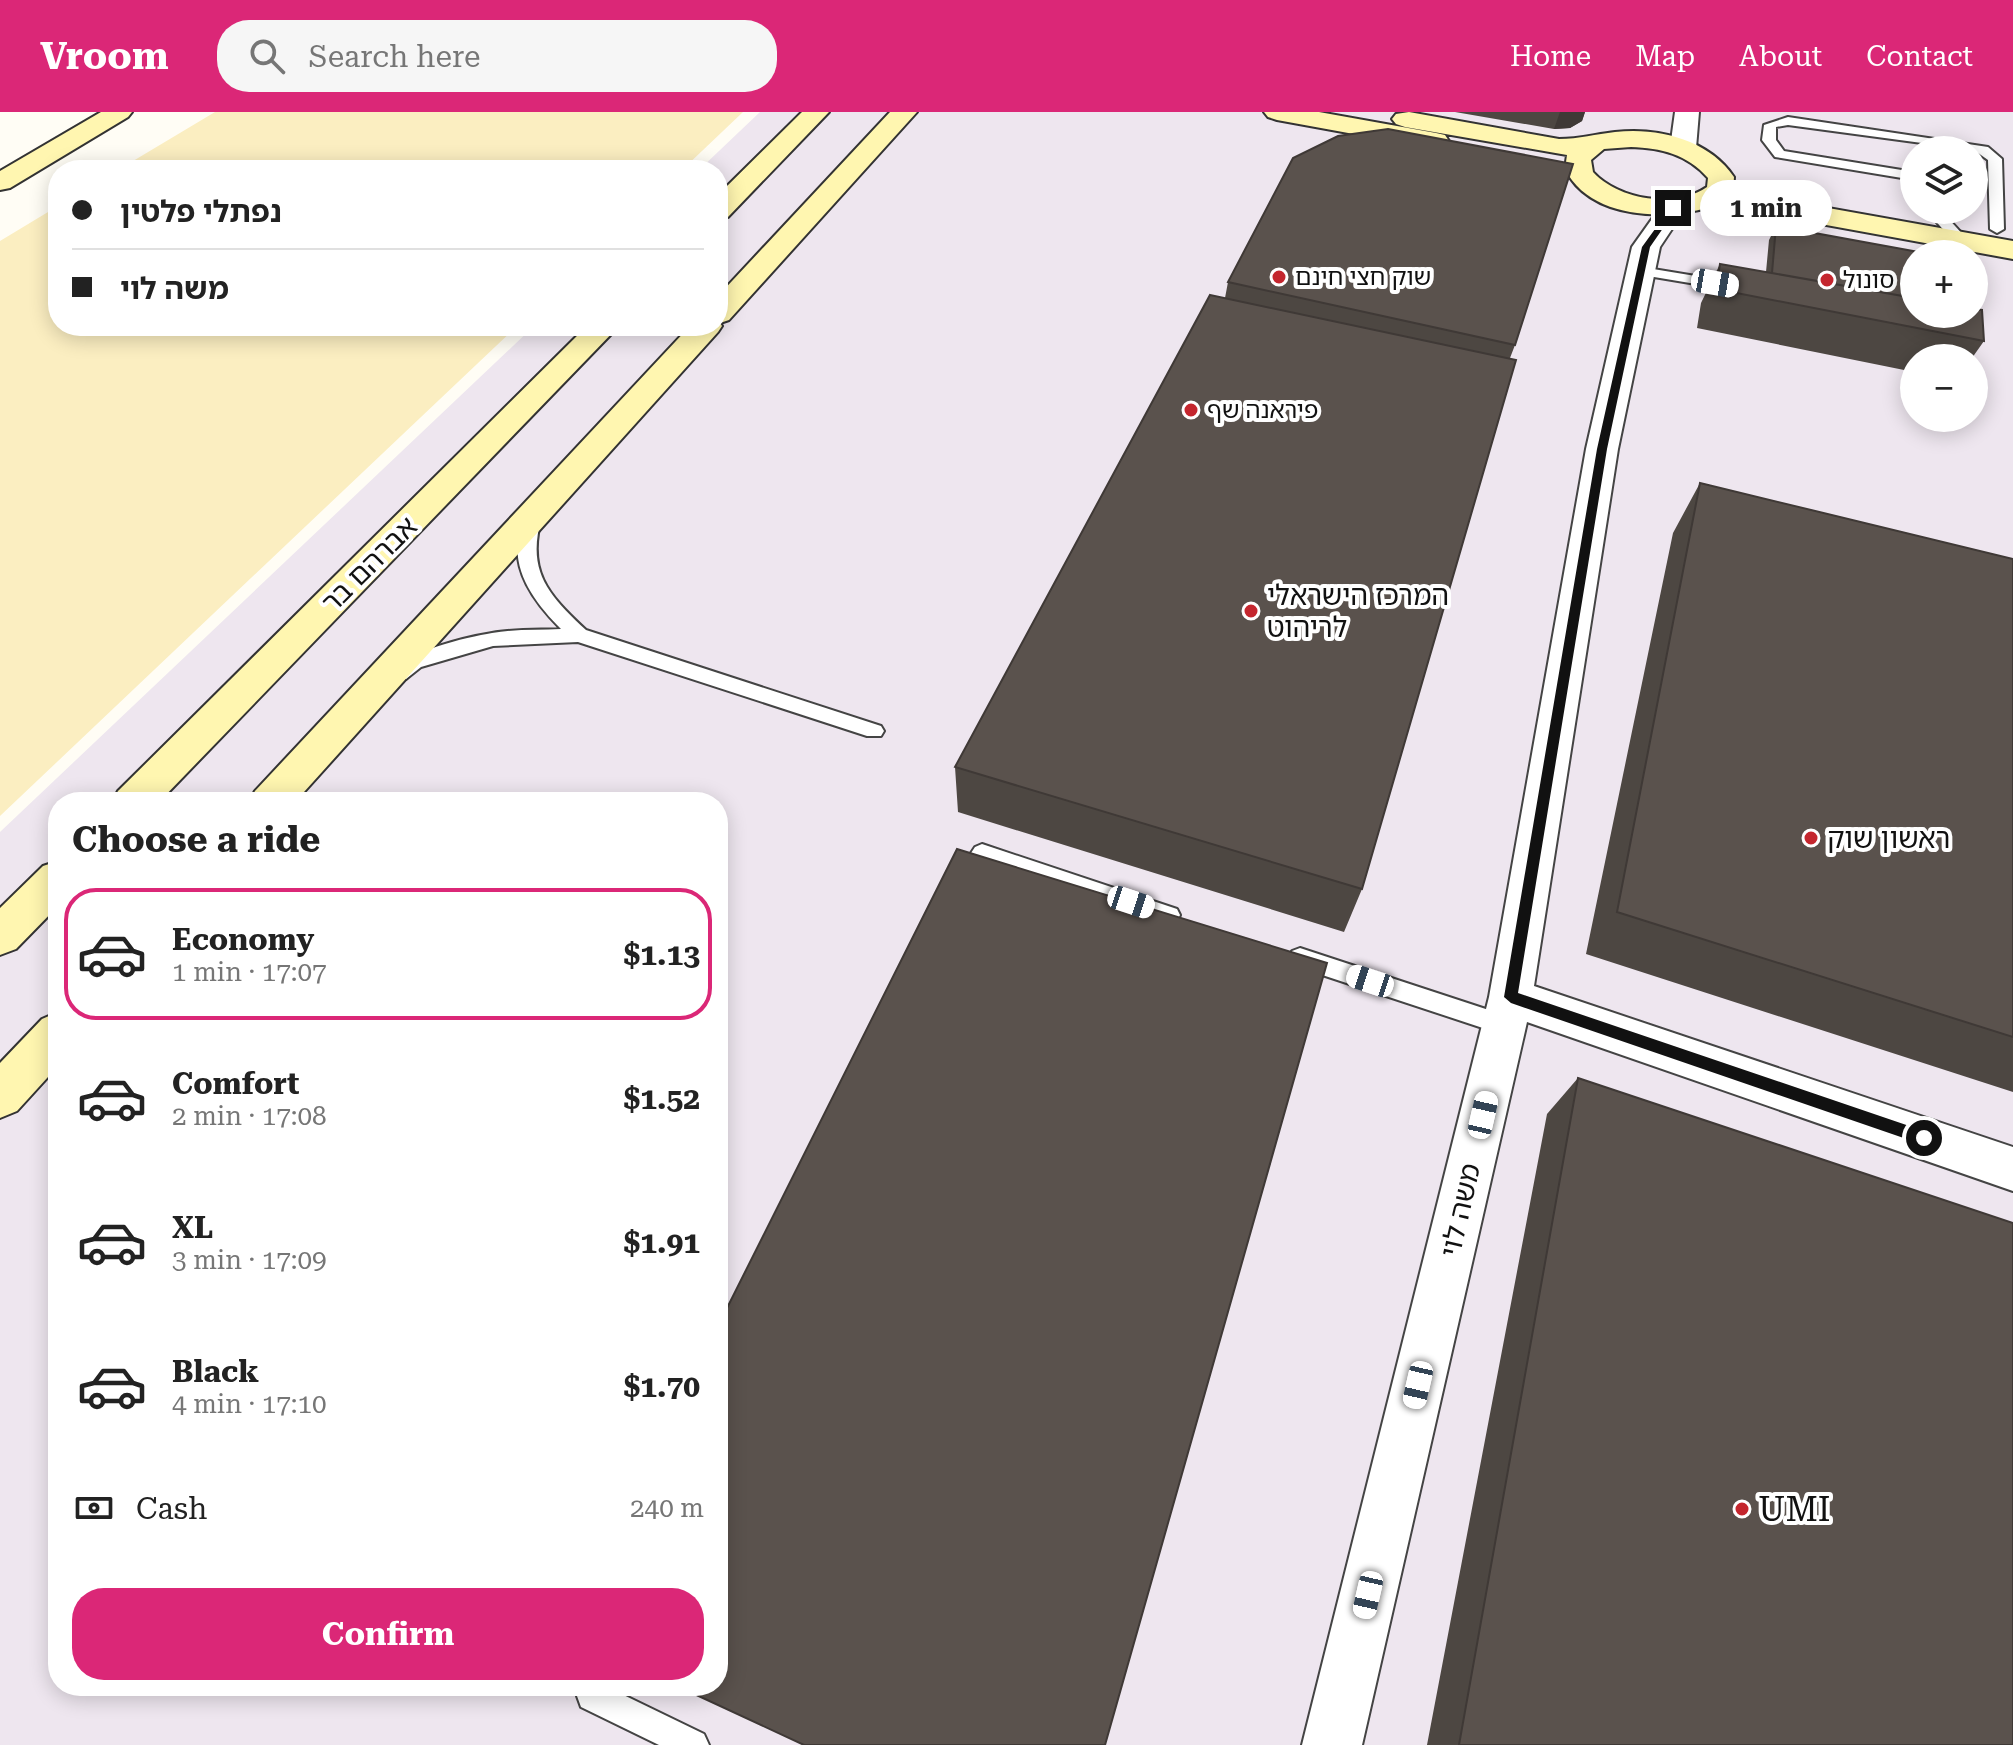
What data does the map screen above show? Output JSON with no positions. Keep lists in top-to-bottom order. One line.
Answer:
{"streets":{"street":["אברהם בר","משה לוי"]},"places":["שוק חצי חינם","סונול","פיראנה שף","המרכז הישראלי לריהוט","ראשון שוק","UMI"],"page":{"header":"Vroom","search":"Search here","nav":["Home","Map","About","Contact"],"map_buttons":["+","−"],"banner":["נפתלי פלטין","משה לוי"],"bubble":"1 min","heading":"Choose a ride","list":[{"name":"Economy","note":"1 min · 17:07","value":"$1.13"},{"name":"Comfort","note":"2 min · 17:08","value":"$1.52"},{"name":"XL","note":"3 min · 17:09","value":"$1.91"},{"name":"Black","note":"4 min · 17:10","value":"$1.70"}],"pay":["Cash","240 m"],"buttons":"Confirm"}}
